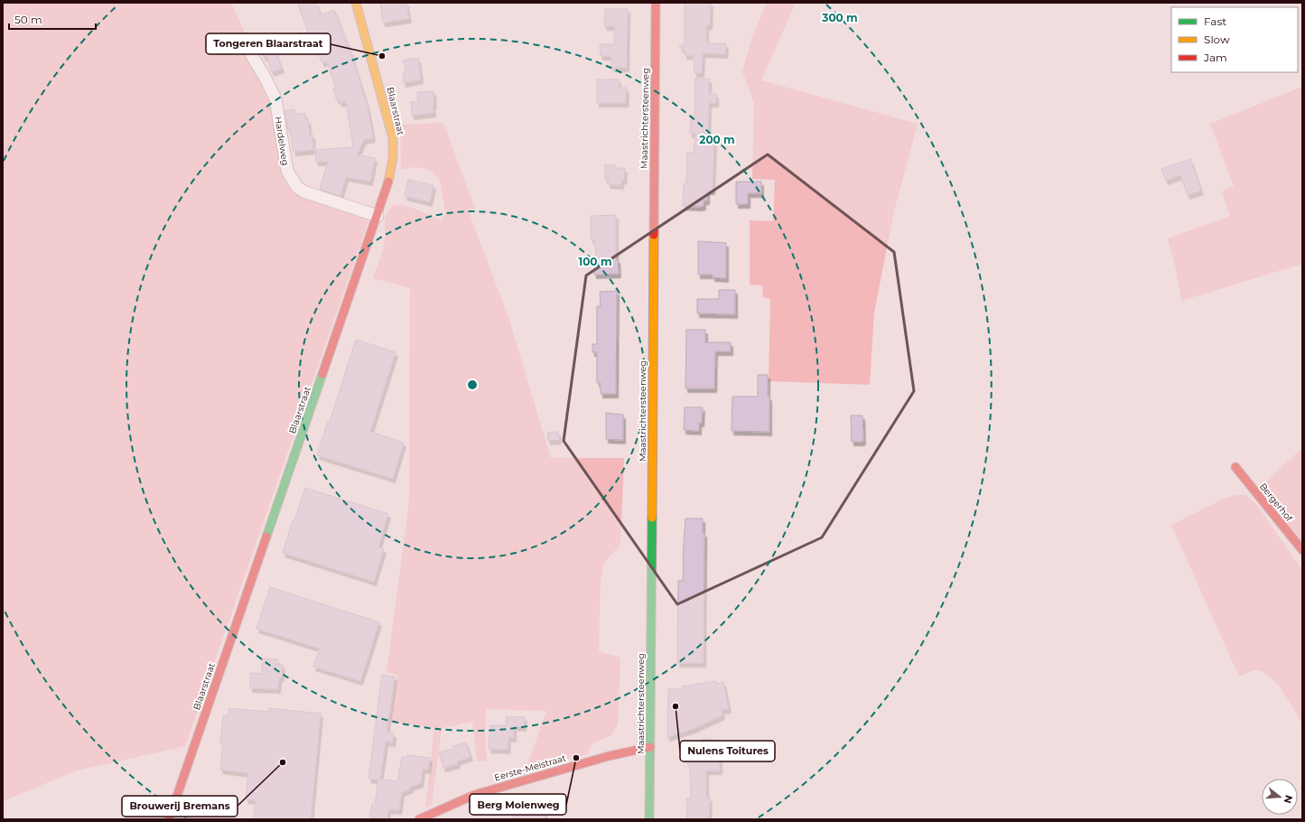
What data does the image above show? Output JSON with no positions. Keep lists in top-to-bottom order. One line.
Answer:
{"streets":{"street":["Blaarstraat","Maastrichtersteenweg","Hardelweg","Bergerhof","Eerste-Meistraat"]},"crossings":[["Blaarstraat","Hardelweg"],["Maastrichtersteenweg","Eerste-Meistraat"]],"places":["Tongeren Blaarstraat","Nulens Toitures","Berg Molenweg","Brouwerij Bremans"],"legend":["Fast","Slow","Jam"],"scale_bar":"50 m","north":"right","rings":["300 m","200 m","100 m"]}
